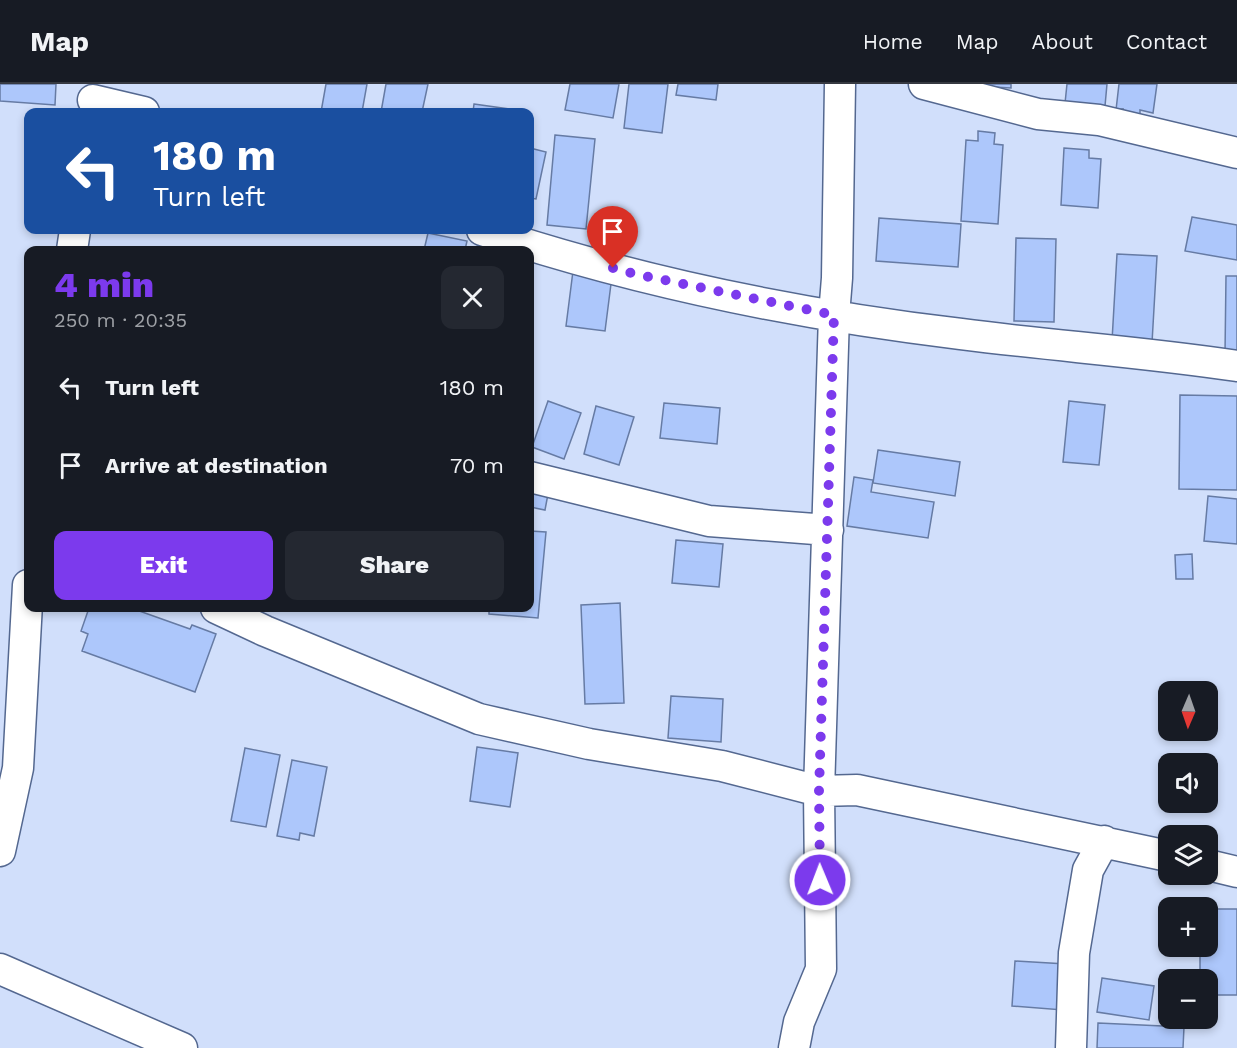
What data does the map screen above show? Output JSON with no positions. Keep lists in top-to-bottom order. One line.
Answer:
{"north":"bottom","page":{"header":"Map","nav":["Home","Map","About","Contact"],"turn":["180 m","Turn left"],"heading":["4 min","250 m · 20:35"],"list":[{"name":"Turn left","value":"180 m"},{"name":"Arrive at destination","value":"70 m"}],"buttons":["Exit","Share"],"map_buttons":["+","−"]}}
